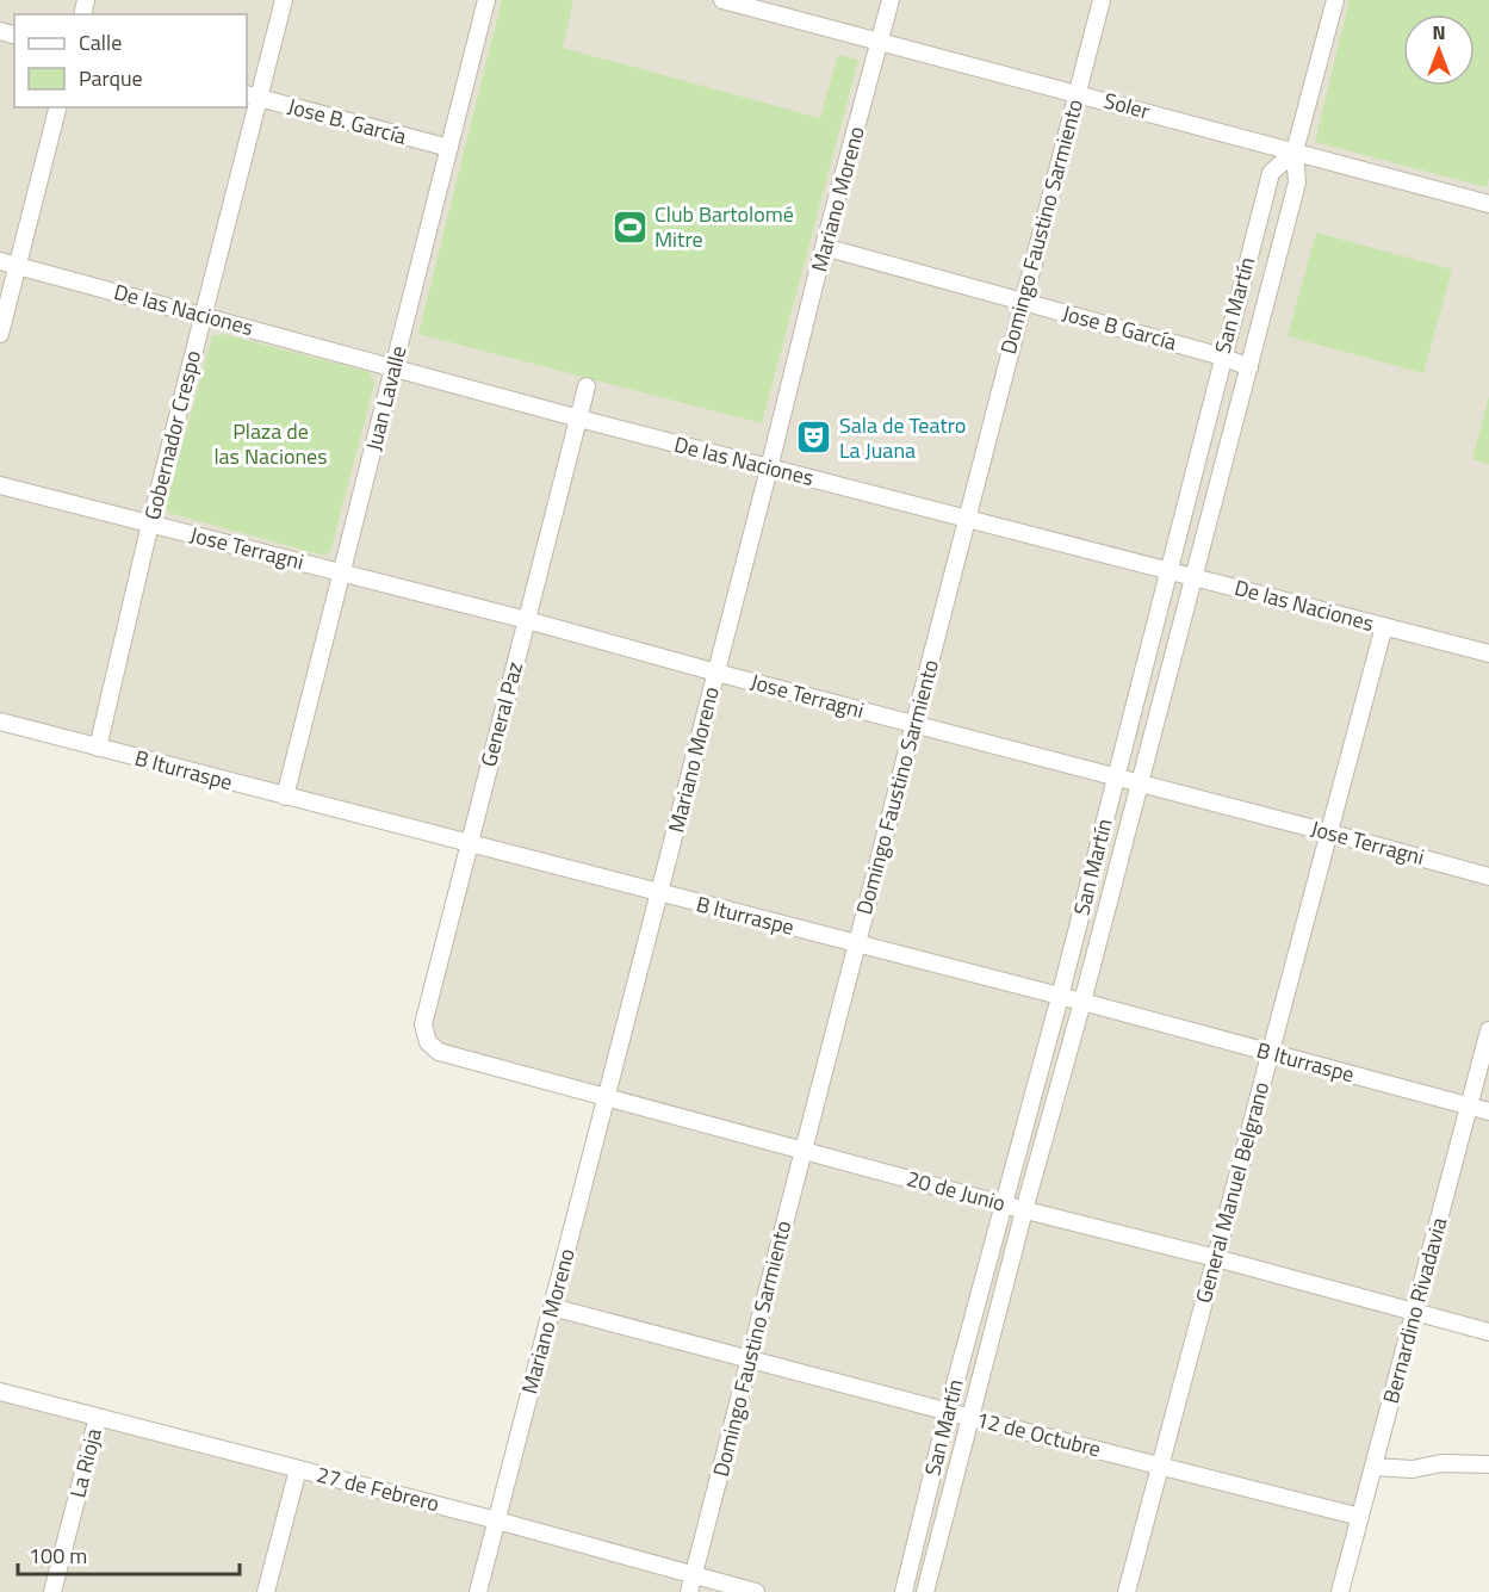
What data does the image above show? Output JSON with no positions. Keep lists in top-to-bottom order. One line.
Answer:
{"streets":{"street":["Soler","Jose B. García","Mariano Moreno","Domingo Faustino Sarmiento","San Martín","De las Naciones","Jose B García","Juan Lavalle","Gobernador Crespo","Jose Terragni","General Paz","B Iturraspe","20 de Junio","General Manuel Belgrano","Bernardino Rivadavia","12 de Octubre","La Rioja","27 de Febrero"]},"crossings":[["Soler","Mariano Moreno"],["Soler","Domingo Faustino Sarmiento"],["Soler","San Martín"],["Jose B. García","Juan Lavalle"],["Jose B. García","Gobernador Crespo"],["Mariano Moreno","De las Naciones"],["Mariano Moreno","Jose B García"],["Mariano Moreno","Jose Terragni"],["Mariano Moreno","B Iturraspe"],["Mariano Moreno","20 de Junio"],["Mariano Moreno","12 de Octubre"],["Mariano Moreno","27 de Febrero"],["Domingo Faustino Sarmiento","De las Naciones"],["Domingo Faustino Sarmiento","Jose B García"],["Domingo Faustino Sarmiento","Jose Terragni"],["Domingo Faustino Sarmiento","B Iturraspe"],["Domingo Faustino Sarmiento","20 de Junio"],["Domingo Faustino Sarmiento","12 de Octubre"],["Domingo Faustino Sarmiento","27 de Febrero"],["San Martín","De las Naciones"],["San Martín","Jose B García"],["San Martín","Jose Terragni"],["San Martín","B Iturraspe"],["San Martín","20 de Junio"],["San Martín","12 de Octubre"],["De las Naciones","Juan Lavalle"],["De las Naciones","Gobernador Crespo"],["De las Naciones","General Paz"],["De las Naciones","General Manuel Belgrano"],["Juan Lavalle","Jose Terragni"],["Juan Lavalle","B Iturraspe"],["Gobernador Crespo","Jose Terragni"],["Gobernador Crespo","B Iturraspe"],["Jose Terragni","General Paz"],["Jose Terragni","General Manuel Belgrano"],["General Paz","B Iturraspe"],["General Paz","20 de Junio"],["B Iturraspe","General Manuel Belgrano"],["B Iturraspe","Bernardino Rivadavia"],["20 de Junio","General Manuel Belgrano"],["20 de Junio","Bernardino Rivadavia"],["General Manuel Belgrano","12 de Octubre"],["Bernardino Rivadavia","12 de Octubre"],["La Rioja","27 de Febrero"]],"parks":["Plaza de las Naciones"],"places":{"sports":["Club Bartolomé Mitre"],"theatre":["Sala de Teatro La Juana"]},"legend":["Calle","Parque"],"scale_bar":"100 m","north":"top"}
